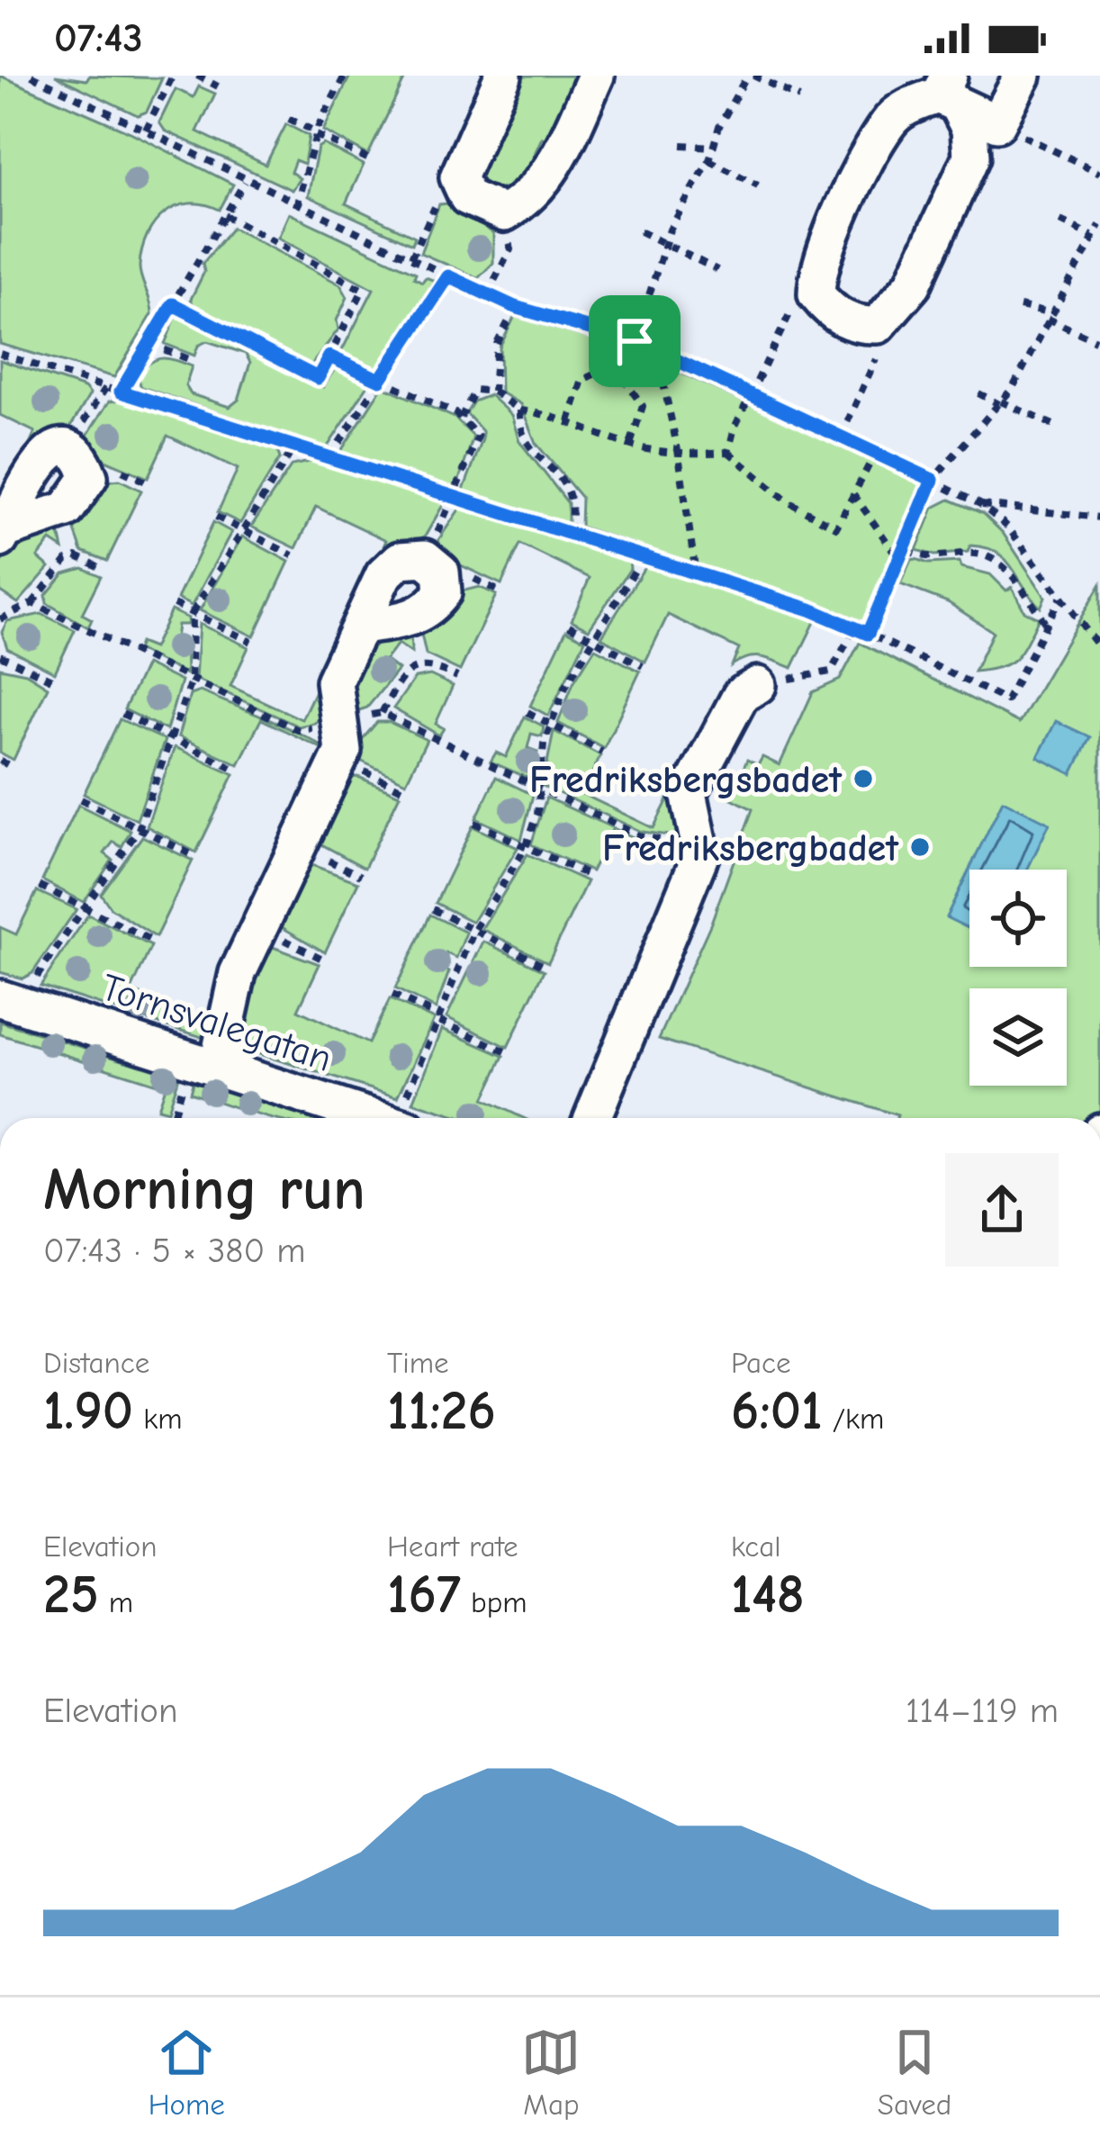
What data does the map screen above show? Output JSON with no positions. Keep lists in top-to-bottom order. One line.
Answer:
{"streets":{"street":["Tornsvalegatan"]},"places":["Fredriksbergsbadet","Fredriksbergbadet"],"page":{"status":"07:43","heading":["Morning run","07:43 · 5 × 380 m"],"stats":[["Distance","1.90 km"],["Time","11:26"],["Pace","6:01 /km"],["Elevation","25 m"],["Heart rate","167 bpm"],["kcal","148"]],"chart":["Elevation","114–119 m"],"tabs":["Home","Map","Saved"]}}
